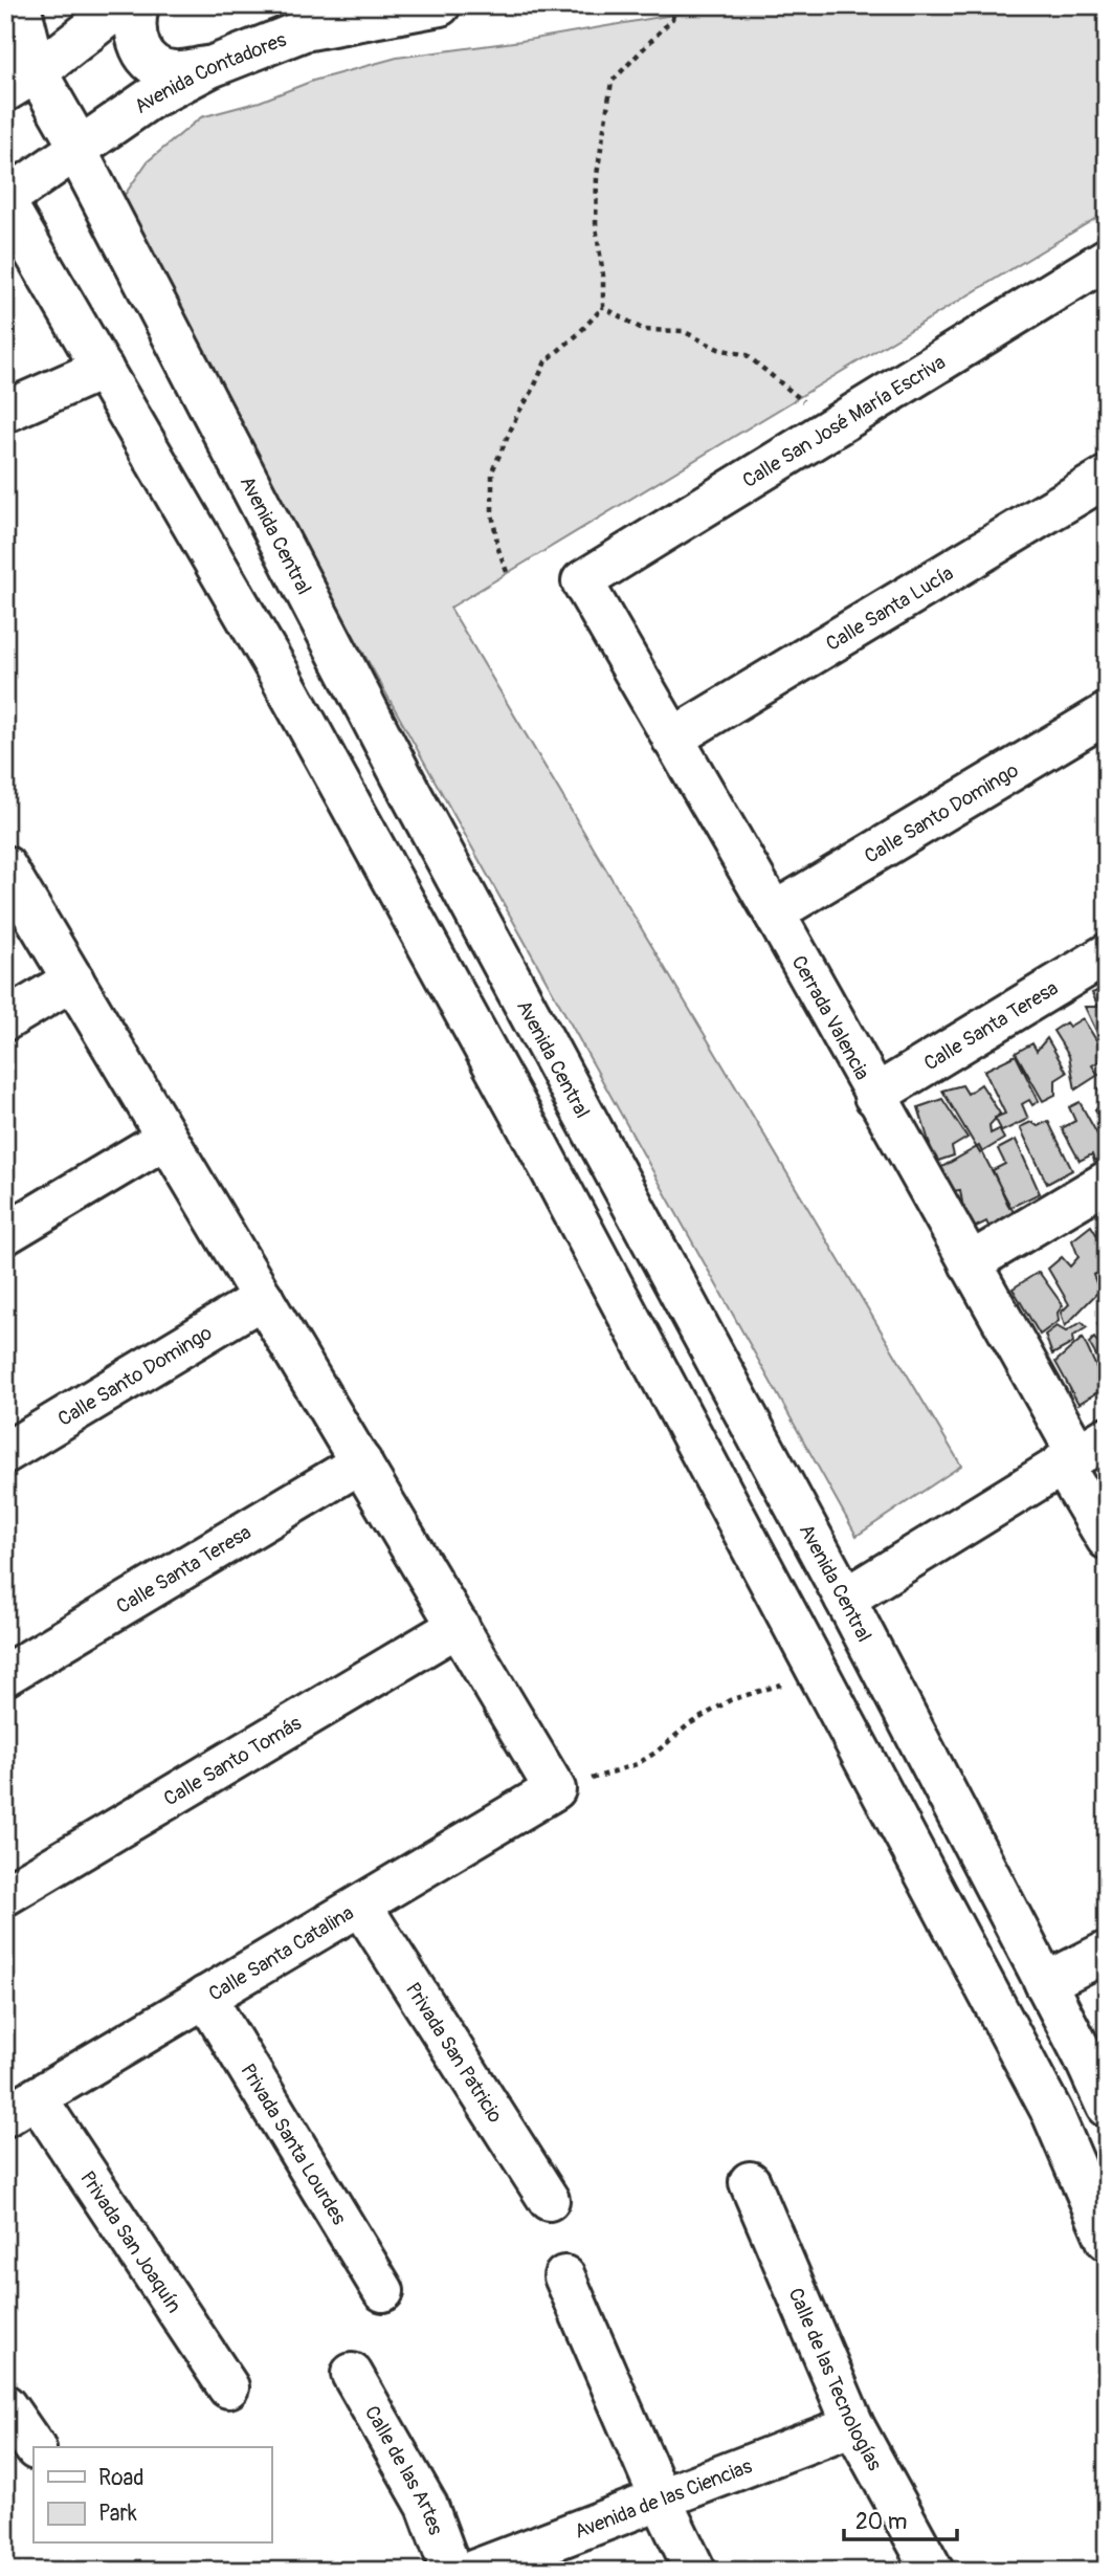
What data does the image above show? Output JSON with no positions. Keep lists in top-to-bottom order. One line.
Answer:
{"streets":{"street":["Avenida Contadores","Calle San José María Escriva","Avenida Central","Calle Santa Lucía","Calle Santo Domingo","Cerrada Valencia","Calle Santa Teresa","Calle Santo Tomás","Calle Santa Catalina","Privada San Patricio","Privada Santa Lourdes","Privada San Joaquín","Calle de las Tecnologías","Calle de las Artes","Avenida de las Ciencias"]},"crossings":[["Avenida Contadores","Avenida Central"],["Calle San José María Escriva","Cerrada Valencia"],["Calle Santa Lucía","Cerrada Valencia"],["Calle Santo Domingo","Cerrada Valencia"],["Cerrada Valencia","Calle Santa Teresa"],["Calle Santa Catalina","Privada San Patricio"],["Calle Santa Catalina","Privada Santa Lourdes"],["Calle Santa Catalina","Privada San Joaquín"],["Calle de las Tecnologías","Avenida de las Ciencias"]],"legend":["Road","Park"],"scale_bar":"20 m"}
